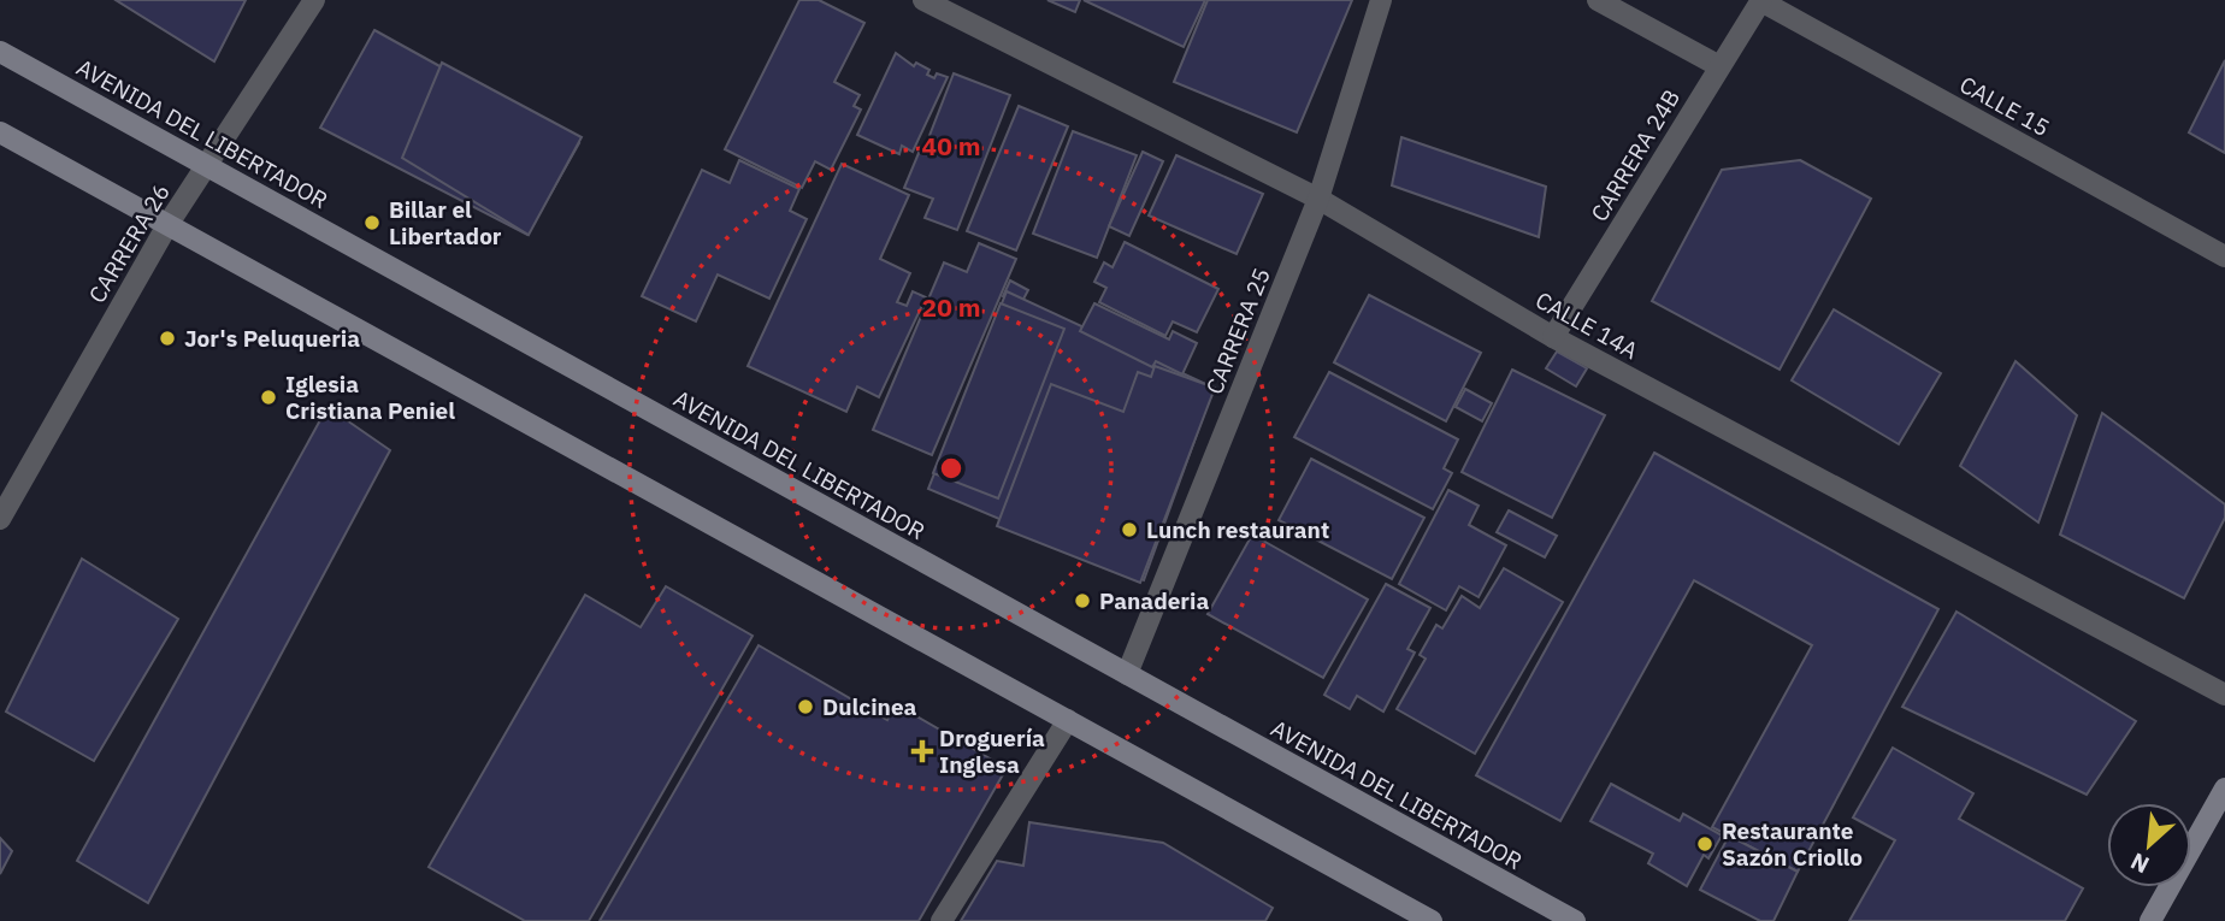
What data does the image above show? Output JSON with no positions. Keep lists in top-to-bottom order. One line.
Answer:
{"streets":{"main road":["AVENIDA DEL LIBERTADOR"],"street":["CALLE 15","CARRERA 24B","CARRERA 26","CALLE 14A","CARRERA 25"]},"crossings":[["CALLE 15","CARRERA 24B"],["AVENIDA DEL LIBERTADOR","CARRERA 26"],["AVENIDA DEL LIBERTADOR","CARRERA 25"],["CARRERA 24B","CALLE 14A"],["CALLE 14A","CARRERA 25"]],"places":{"other":["Billar el Libertador","Jor's Peluqueria","Iglesia Cristiana Peniel","Lunch restaurant","Panaderia","Dulcinea","Restaurante Sazón Criollo"],"health":["Droguería Inglesa"]},"north":"bottom left","rings":["40 m","20 m"]}
